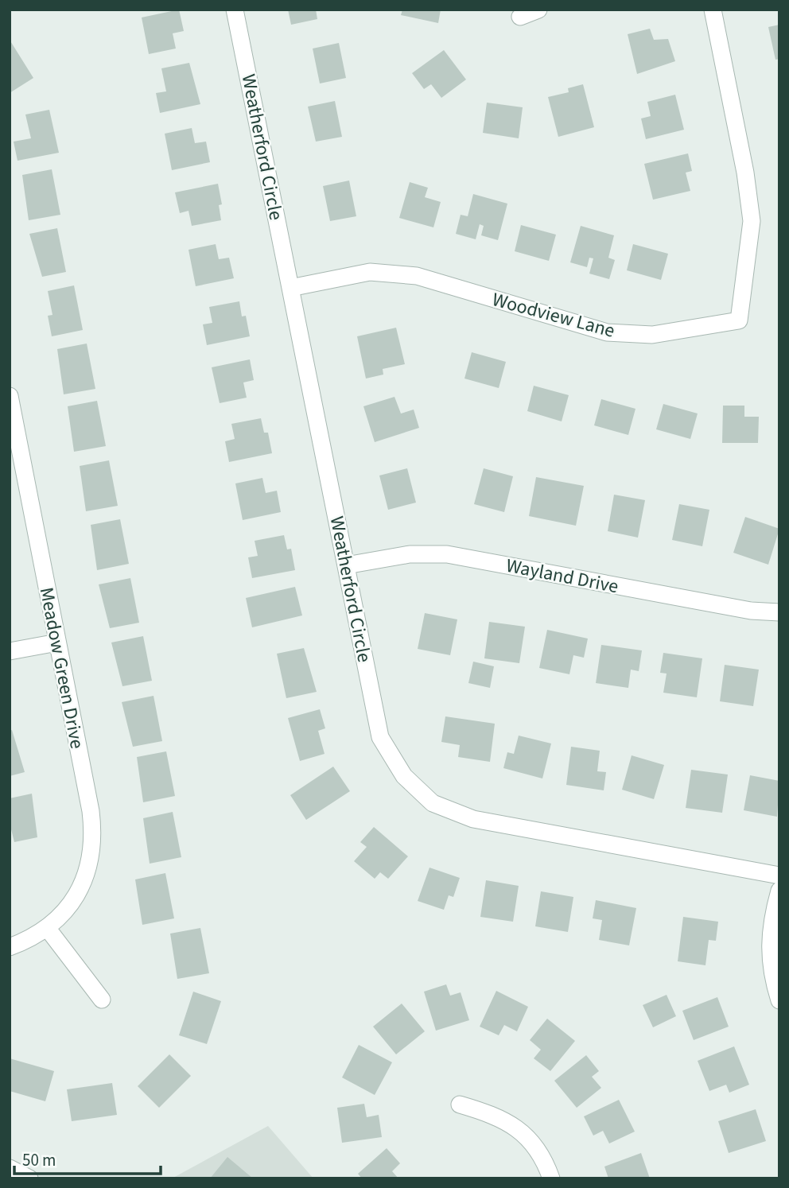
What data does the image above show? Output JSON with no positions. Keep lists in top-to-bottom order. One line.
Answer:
{"streets":{"street":["Weatherford Circle","Woodview Lane","Wayland Drive","Meadow Green Drive"]},"crossings":[["Weatherford Circle","Woodview Lane"],["Weatherford Circle","Wayland Drive"]],"scale_bar":"50 m"}
